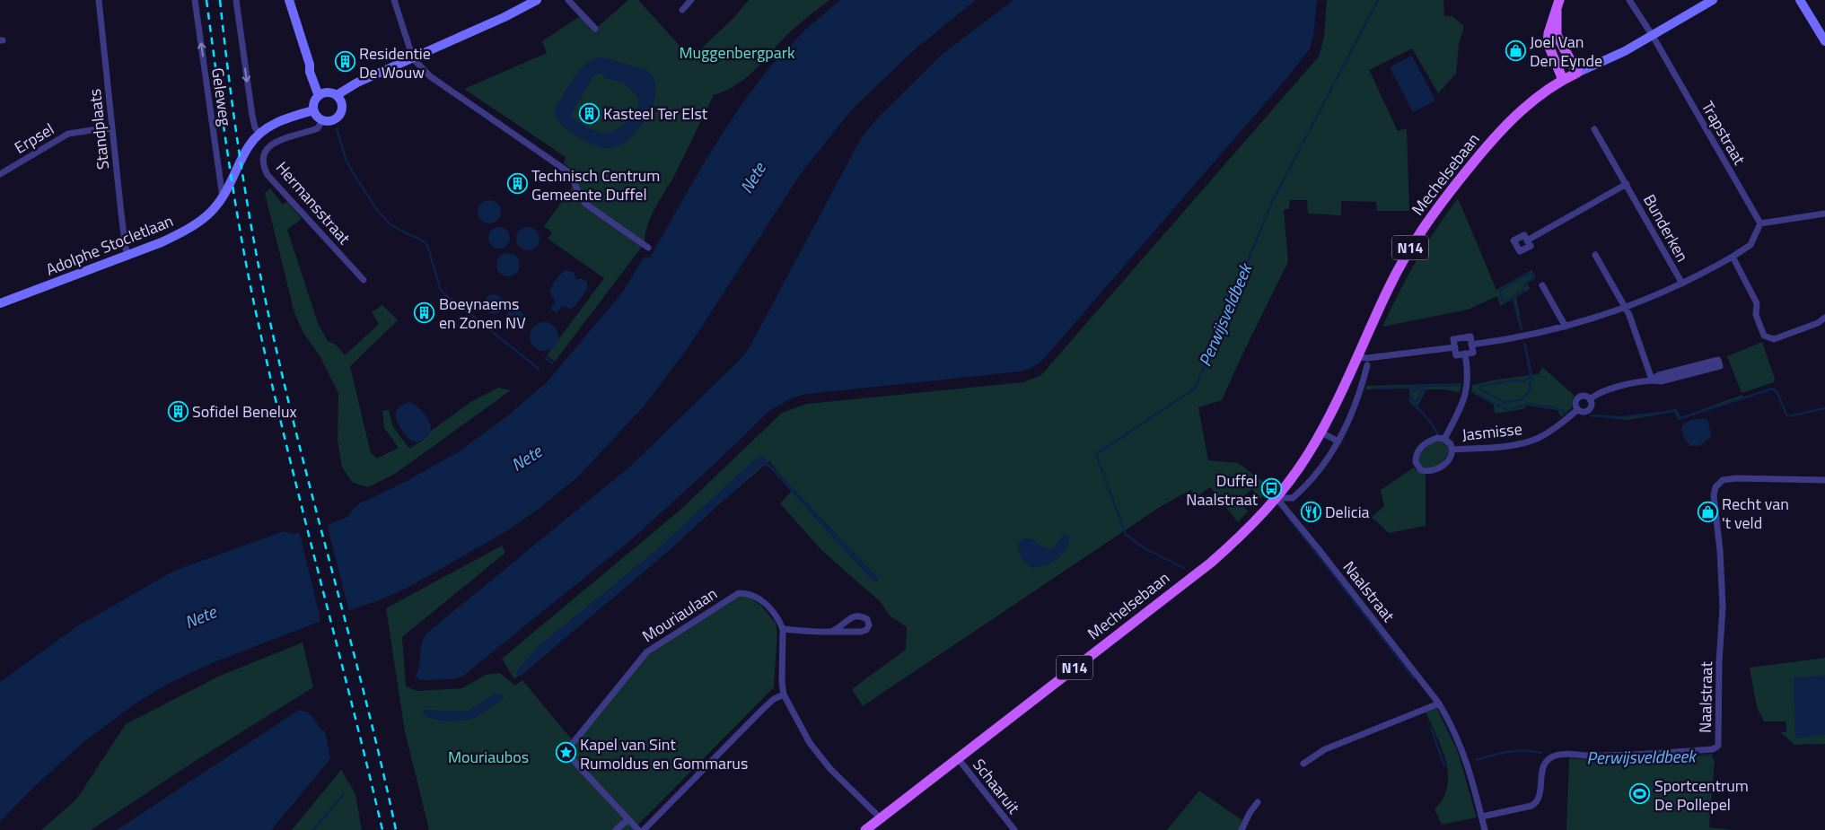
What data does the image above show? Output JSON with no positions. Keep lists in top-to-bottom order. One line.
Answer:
{"streets":{"main road":["Mechelsebaan","N14"],"street":["Geleweg","Standplaats","Trapstraat","Erpsel","Hermansstraat","Bunderken","Adolphe Stocletlaan","Jasmisse","Naalstraat","Mouriaulaan","Schaaruit"]},"crossings":[["Geleweg","Adolphe Stocletlaan"],["Standplaats","Erpsel"],["Standplaats","Adolphe Stocletlaan"],["Mechelsebaan","Naalstraat"],["Mechelsebaan","Schaaruit"]],"water":["Nete","Perwijsveldbeek"],"parks":["Muggenbergpark","Mouriaubos"],"places":{"shop":["Joel Van Den Eynde","Recht van 't veld"],"building":["Residentie De Wouw","Kasteel Ter Elst","Technisch Centrum Gemeente Duffel","Boeynaems en Zonen NV","Sofidel Benelux"],"bus stop":["Duffel Naalstraat"],"restaurant":["Delicia"],"place":["Kapel van Sint Rumoldus en Gommarus"],"sports":["Sportcentrum De Pollepel"]}}
